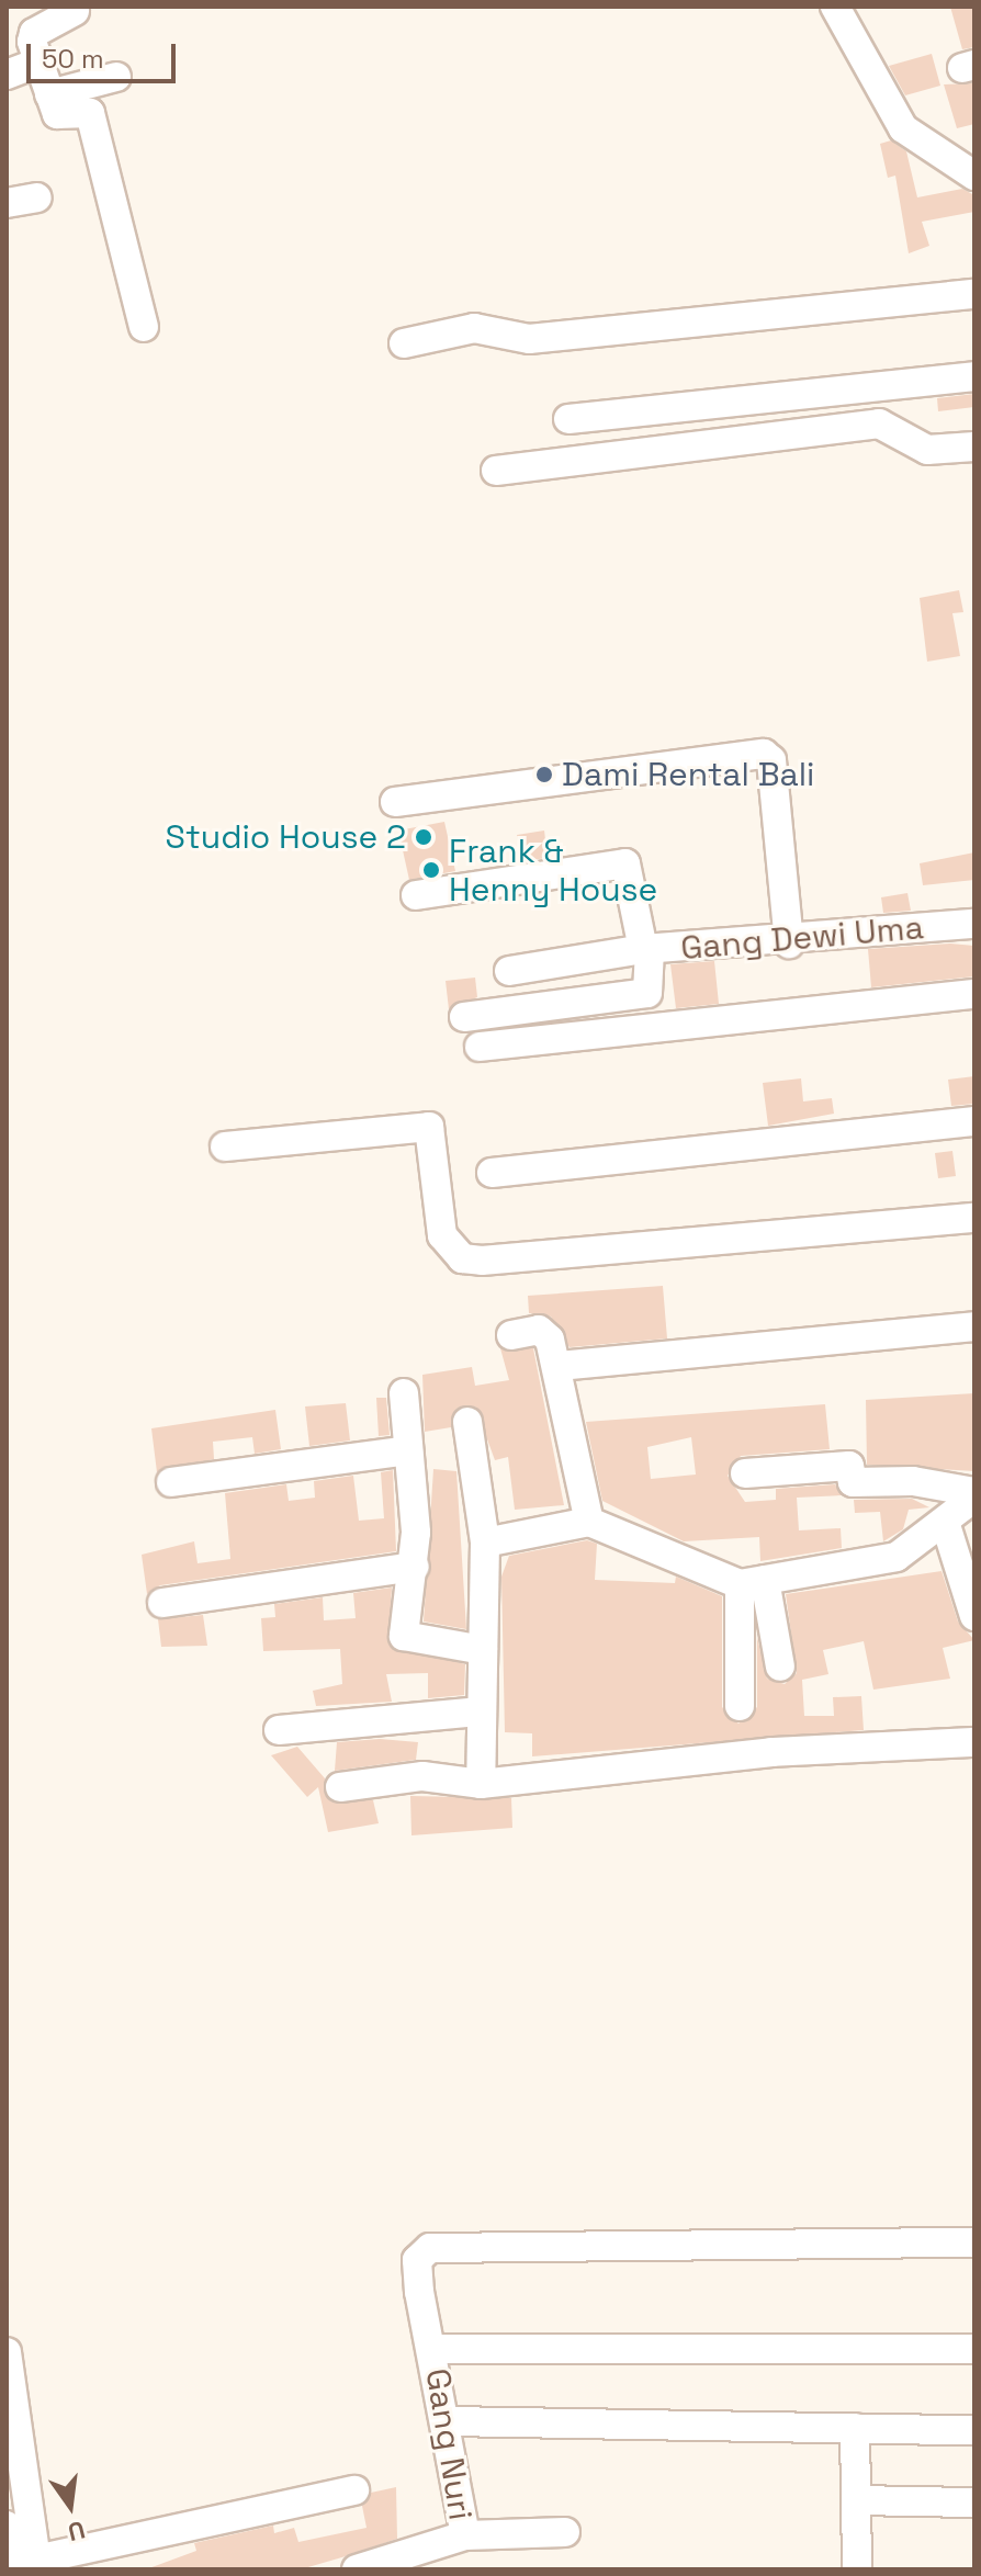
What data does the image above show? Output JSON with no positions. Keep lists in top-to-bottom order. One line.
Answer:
{"streets":{"street":["Gang Dewi Uma","Gang Nuri"]},"places":["Dami Rental Bali","Studio House 2","Frank & Henny House"],"scale_bar":"50 m","north":"bottom"}
